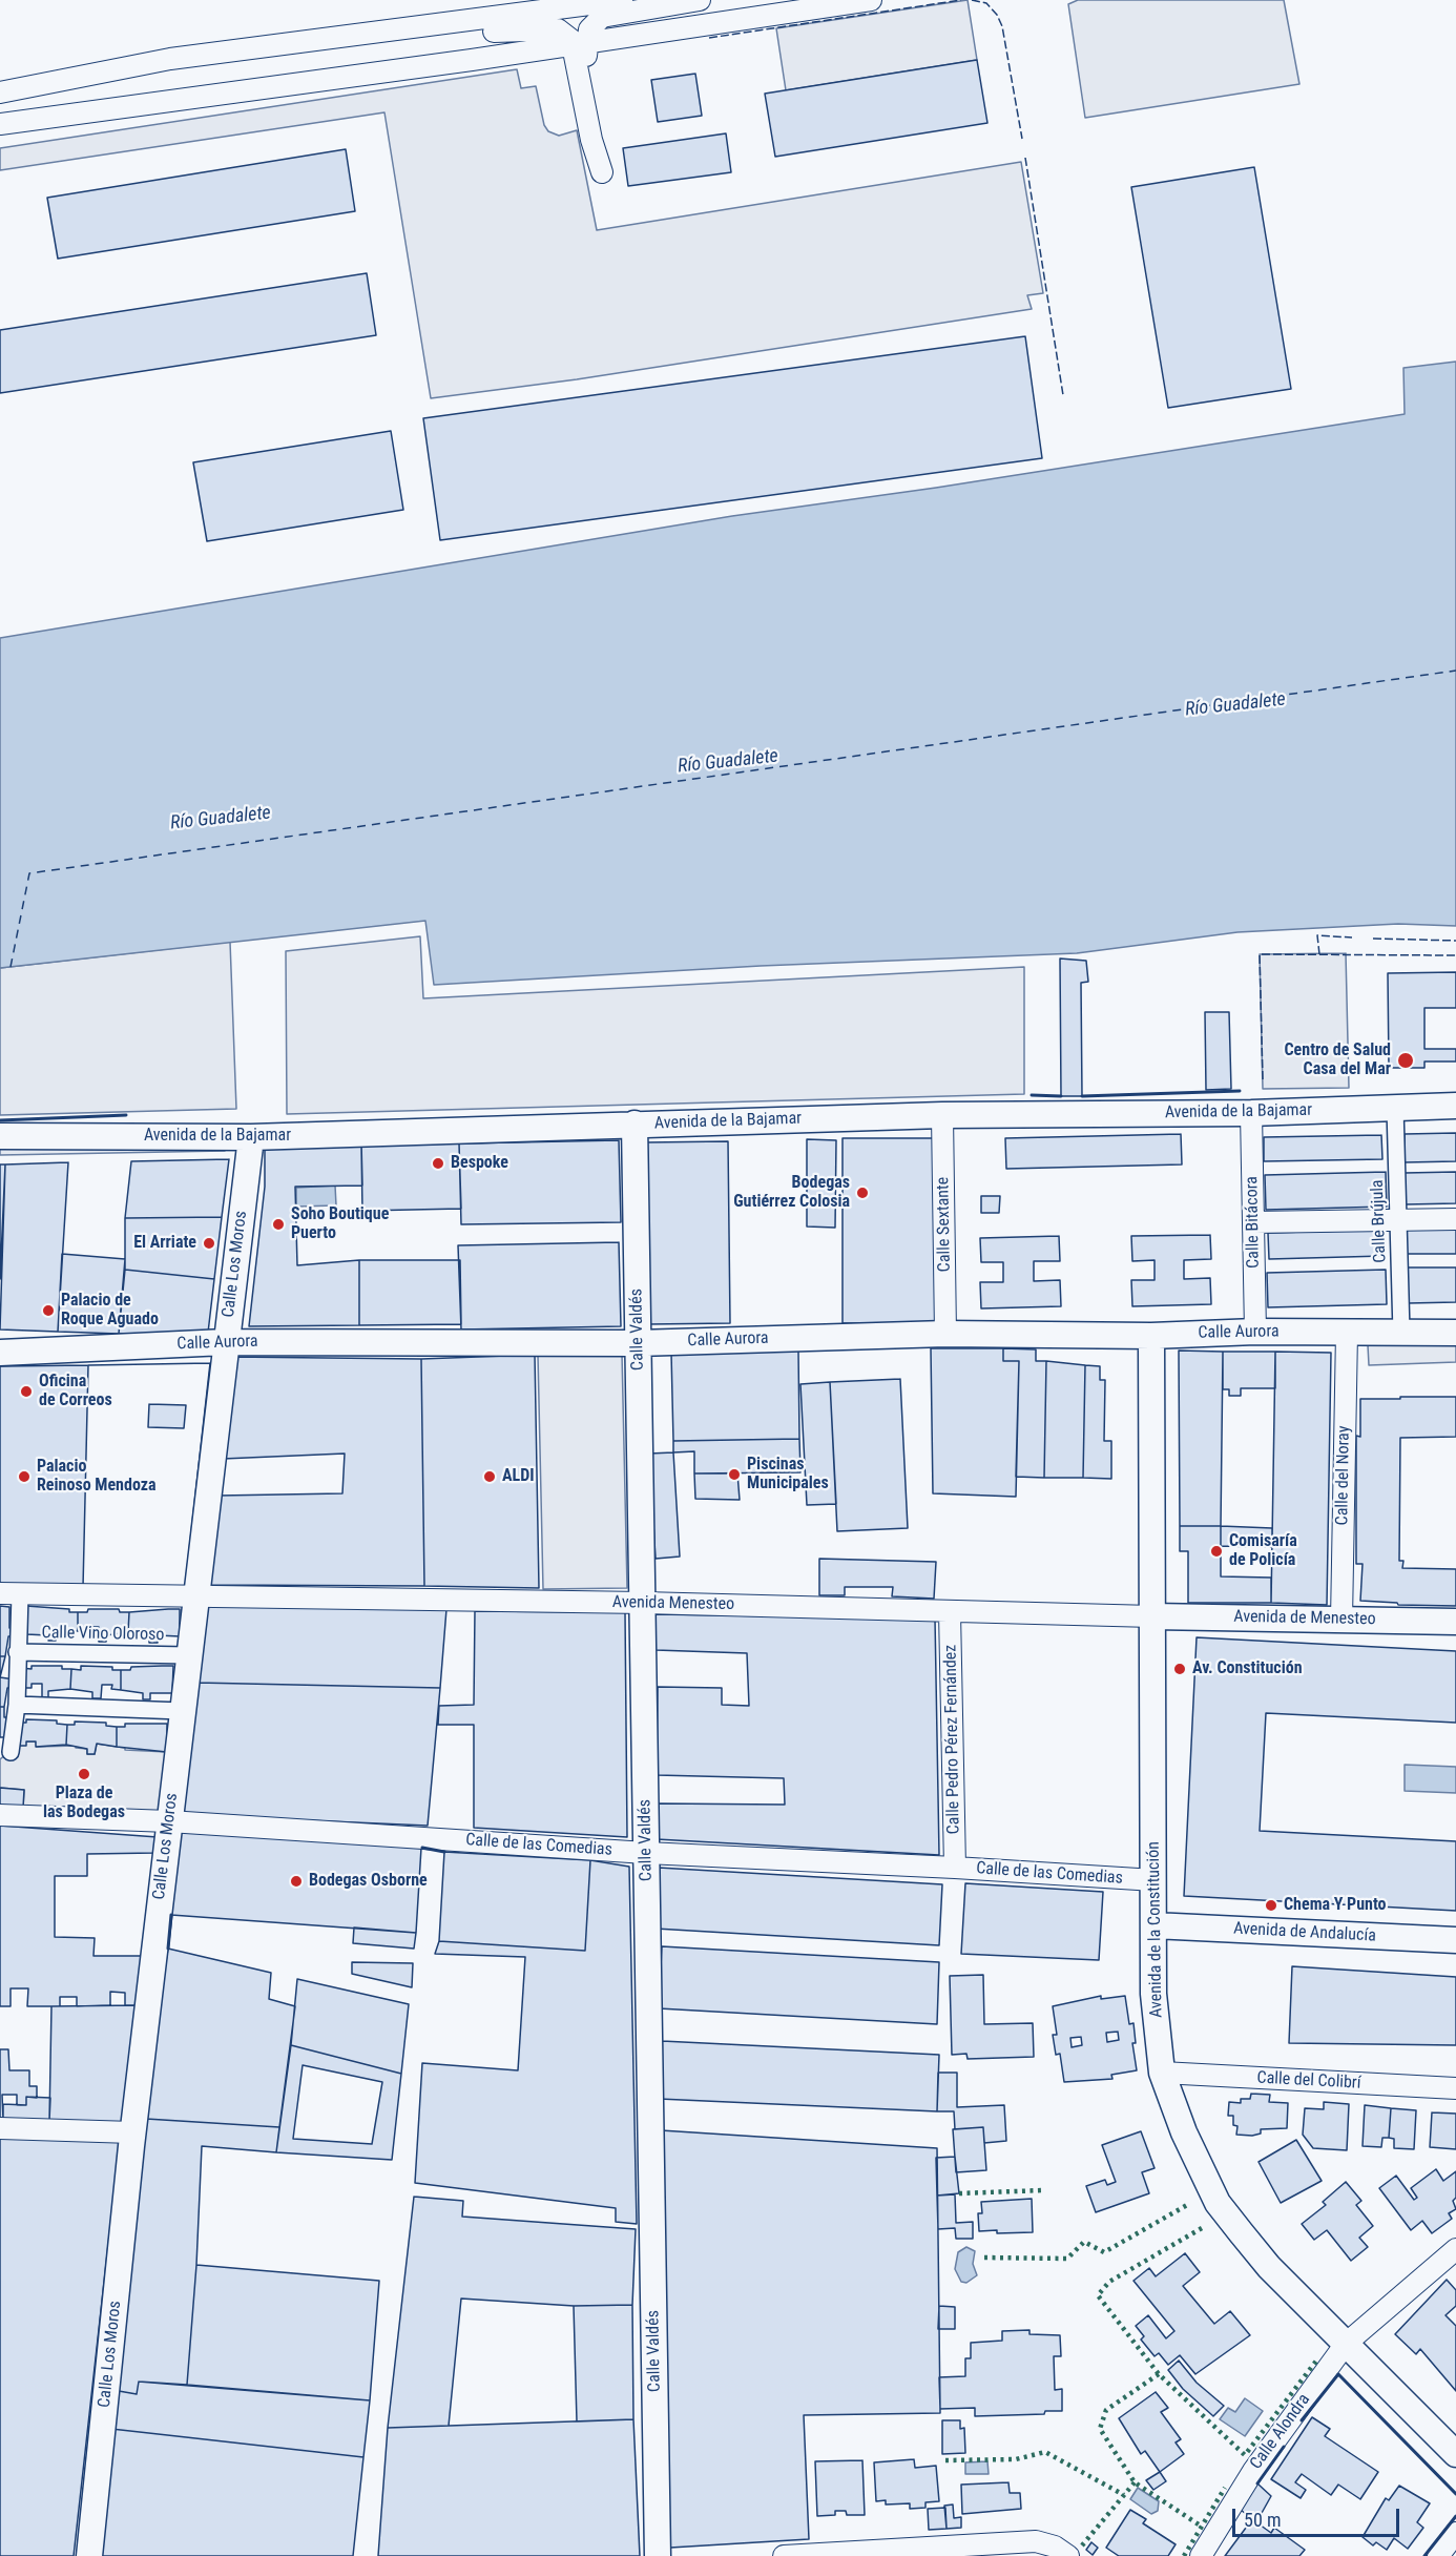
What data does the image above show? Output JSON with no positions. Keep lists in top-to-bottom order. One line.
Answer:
{"streets":{"street":["Avenida de la Bajamar","Calle Brújula","Calle Bitácora","Calle Sextante","Calle Los Moros","Calle Valdés","Calle Aurora","Calle del Noray","Avenida Menesteo","Avenida de Menesteo","Calle Vino Oloroso","Calle Pedro Pérez Fernández","Calle de las Comedias","Avenida de la Constitución","Avenida de Andalucía","Calle del Colibrí","Calle Alondra"]},"crossings":[["Avenida de la Bajamar","Calle Brújula"],["Avenida de la Bajamar","Calle Bitácora"],["Avenida de la Bajamar","Calle Sextante"],["Avenida de la Bajamar","Calle Los Moros"],["Avenida de la Bajamar","Calle Valdés"],["Calle Brújula","Calle Aurora"],["Calle Bitácora","Calle Aurora"],["Calle Sextante","Calle Aurora"],["Calle Los Moros","Calle Aurora"],["Calle Los Moros","Avenida Menesteo"],["Calle Los Moros","Calle Vino Oloroso"],["Calle Los Moros","Calle de las Comedias"],["Calle Valdés","Calle Aurora"],["Calle Valdés","Avenida Menesteo"],["Calle Valdés","Calle de las Comedias"],["Calle Aurora","Calle del Noray"],["Calle Aurora","Avenida de la Constitución"],["Calle del Noray","Avenida de Menesteo"],["Avenida Menesteo","Avenida de Menesteo"],["Avenida Menesteo","Calle Pedro Pérez Fernández"],["Avenida Menesteo","Avenida de la Constitución"],["Avenida de Menesteo","Avenida de la Constitución"],["Calle Pedro Pérez Fernández","Calle de las Comedias"],["Calle de las Comedias","Avenida de la Constitución"],["Avenida de la Constitución","Avenida de Andalucía"],["Avenida de la Constitución","Calle del Colibrí"],["Avenida de la Constitución","Calle Alondra"]],"water":["Río Guadalete"],"places":["Centro de Salud Casa del Mar","Bespoke","Bodegas Gutiérrez Colosia","Soho Boutique Puerto","El Arriate","Palacio de Roque Aguado","Oficina de Correos","Piscinas Municipales","Palacio Reinoso Mendoza","ALDI","Comisaría de Policía","Av. Constitución","Plaza de las Bodegas","Bodegas Osborne","Chema Y Punto"],"scale_bar":"50 m"}
